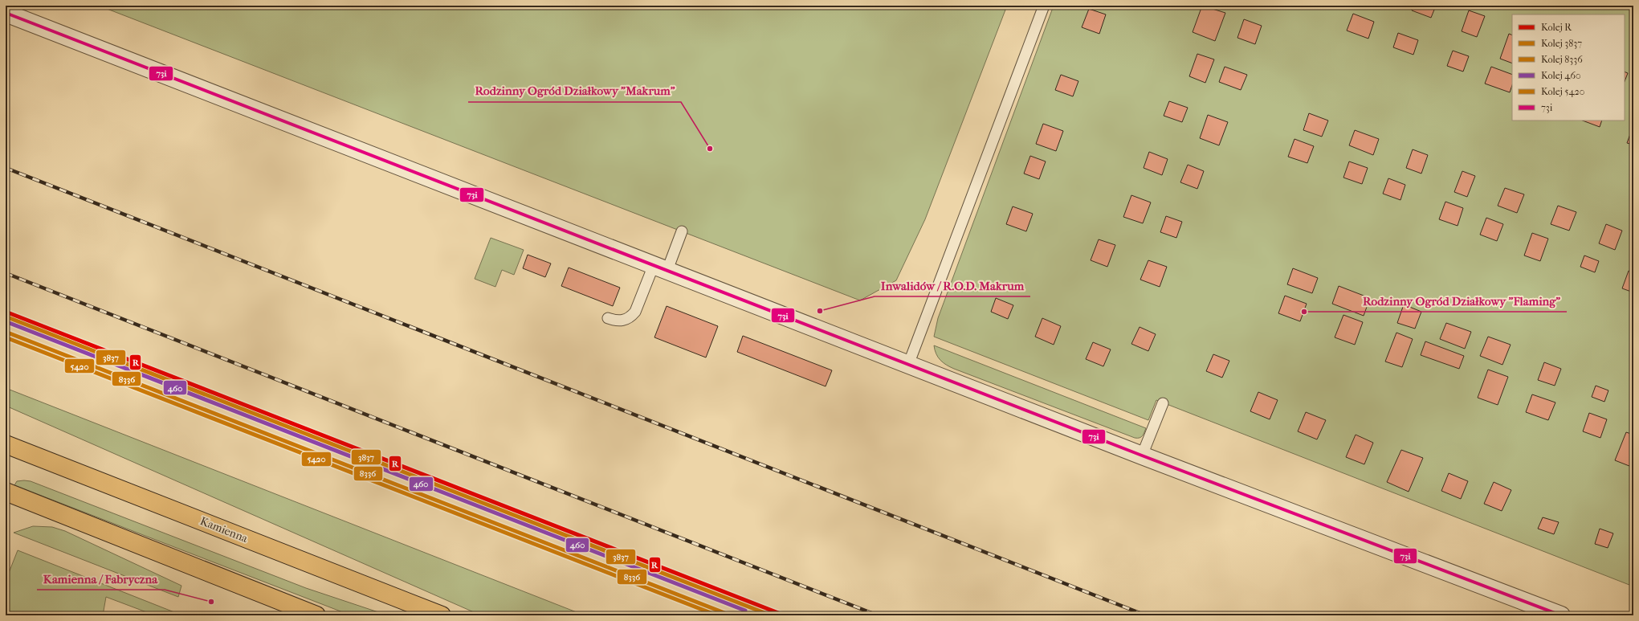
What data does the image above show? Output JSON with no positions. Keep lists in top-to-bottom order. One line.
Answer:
{"streets":{"main road":["Kamienna"]},"places":["Rodzinny Ogród Działkowy \"Makrum\"","Inwalidów / R.O.D. Makrum","Rodzinny Ogród Działkowy \"Flaming\"","Kamienna / Fabryczna"],"lines":["transit line 73i","rail line R","rail line 3837","rail line 460","rail line 8336","rail line 5420"],"legend":["Kolej R","Kolej 3837","Kolej 8336","Kolej 460","Kolej 5420","73i"]}
